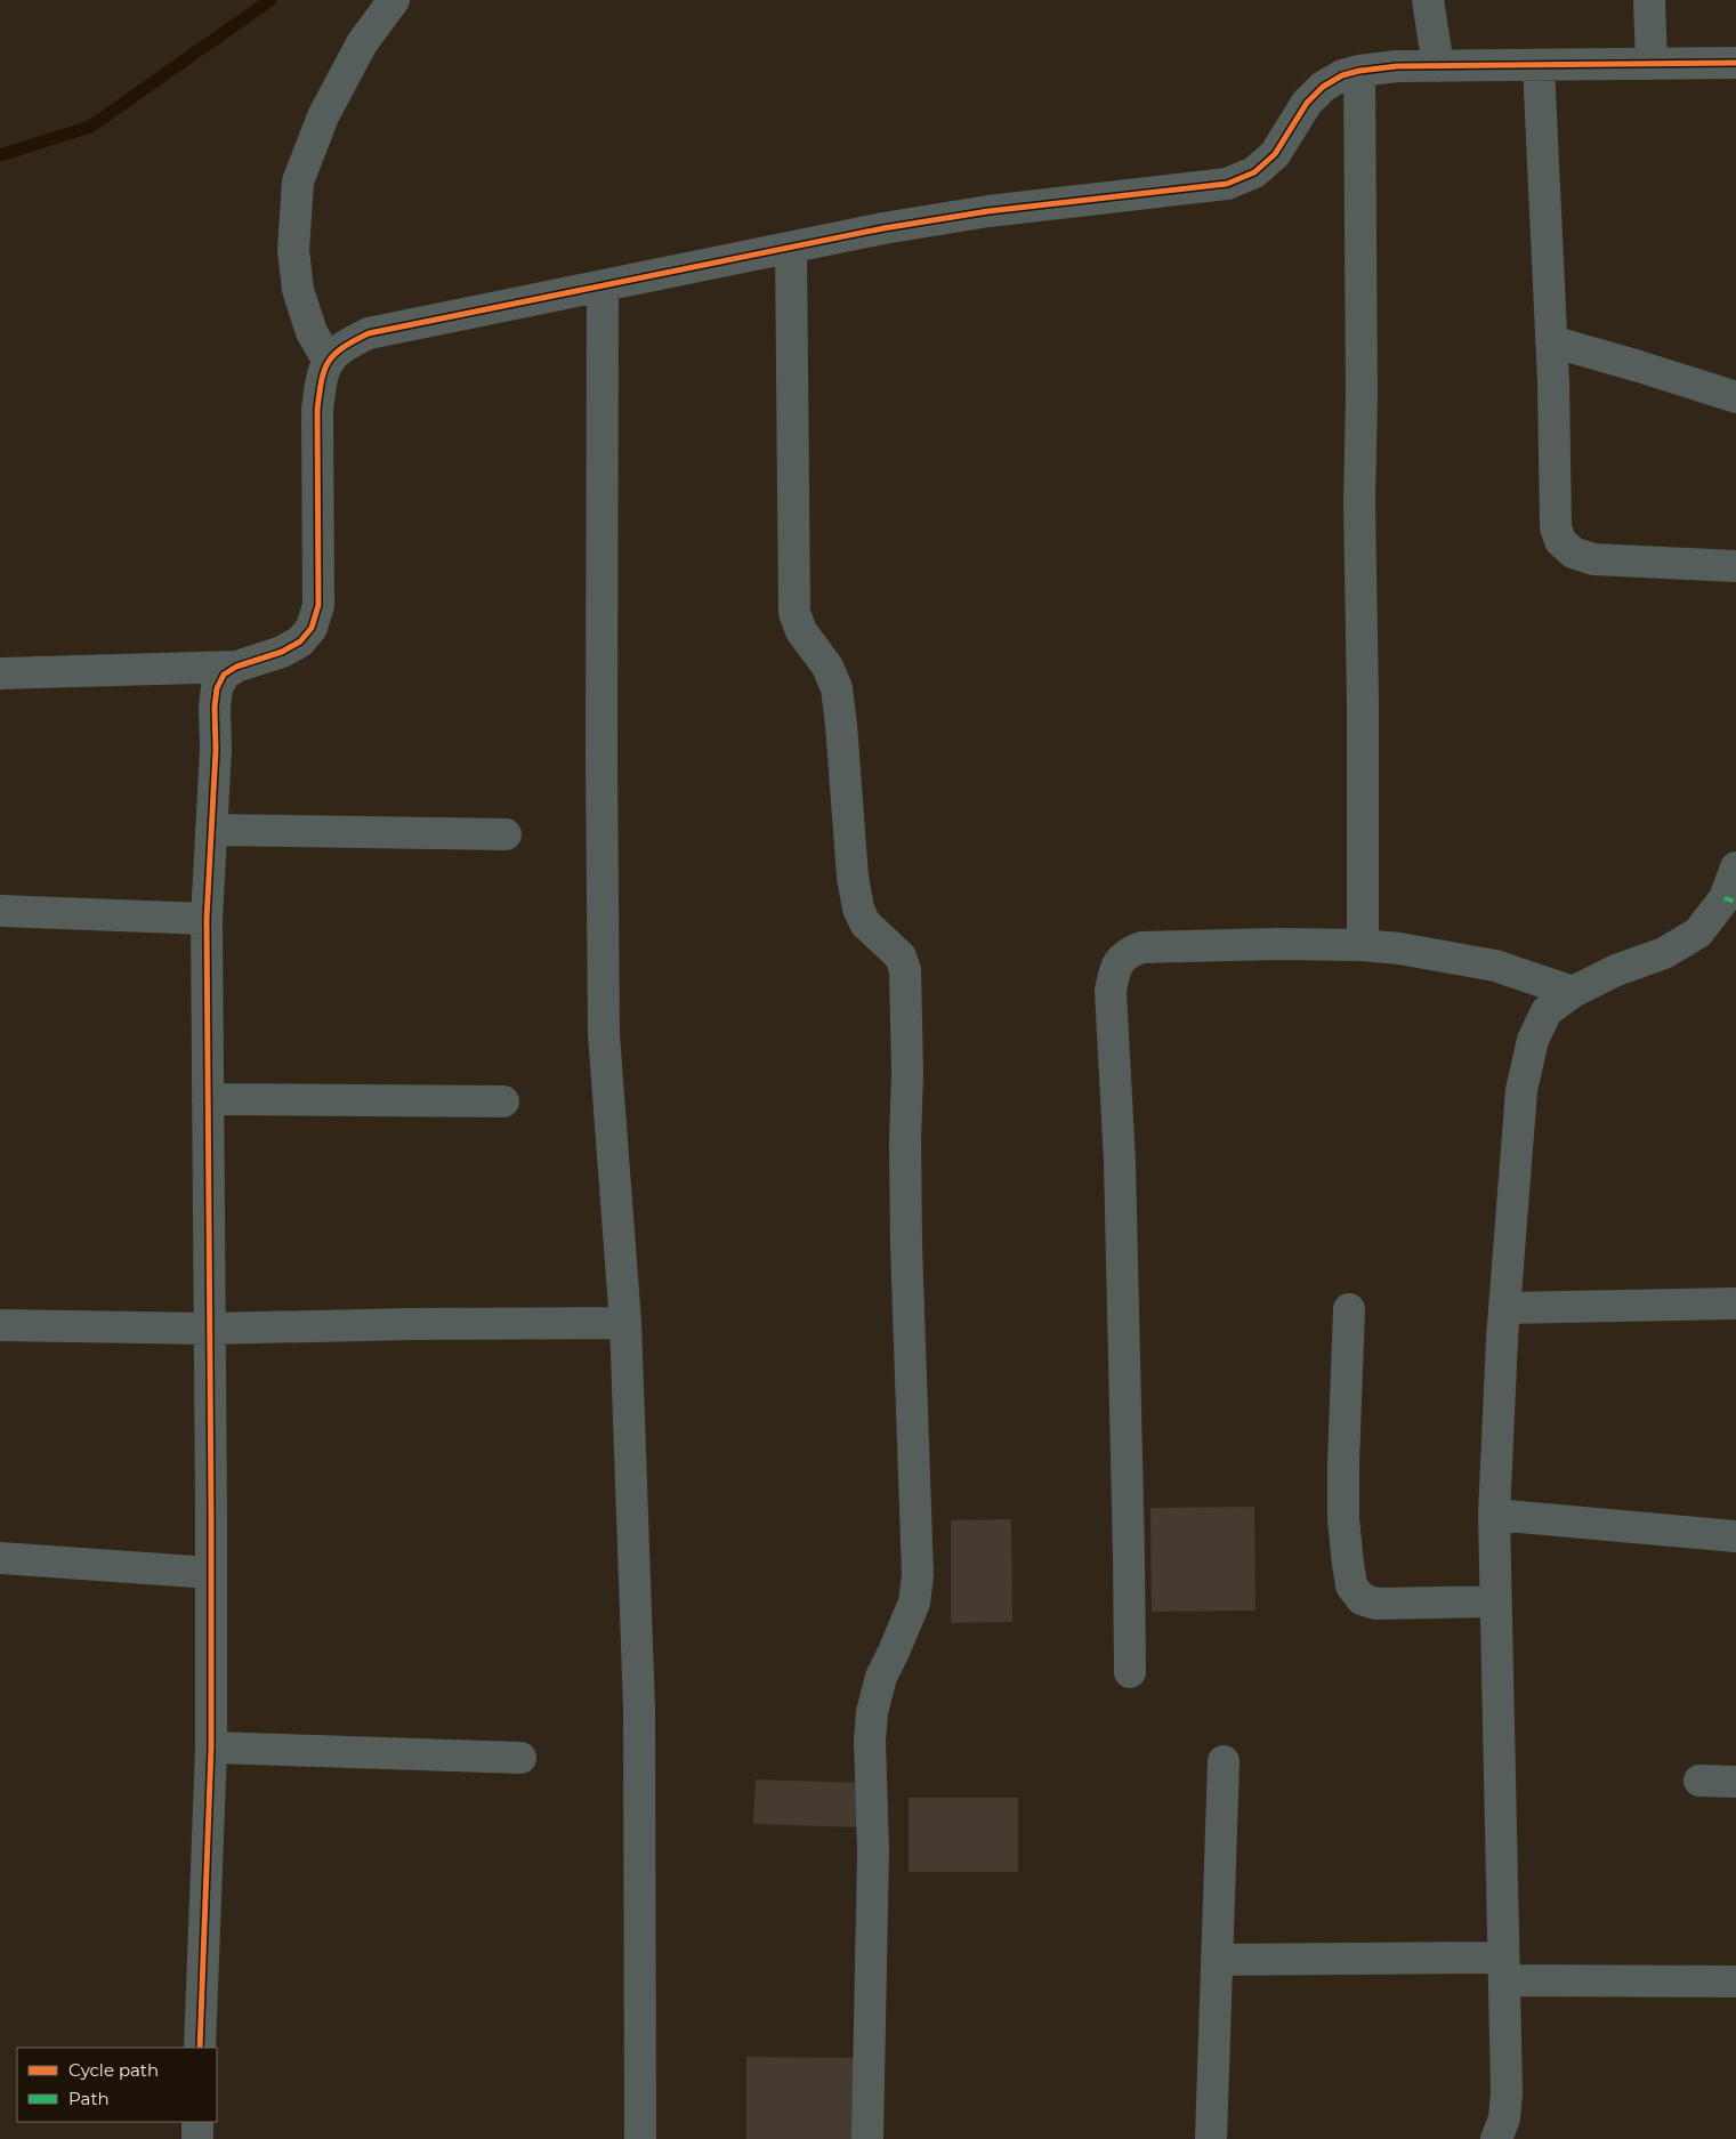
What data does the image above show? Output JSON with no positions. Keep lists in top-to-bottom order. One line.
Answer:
{"legend":["Cycle path","Path"]}
